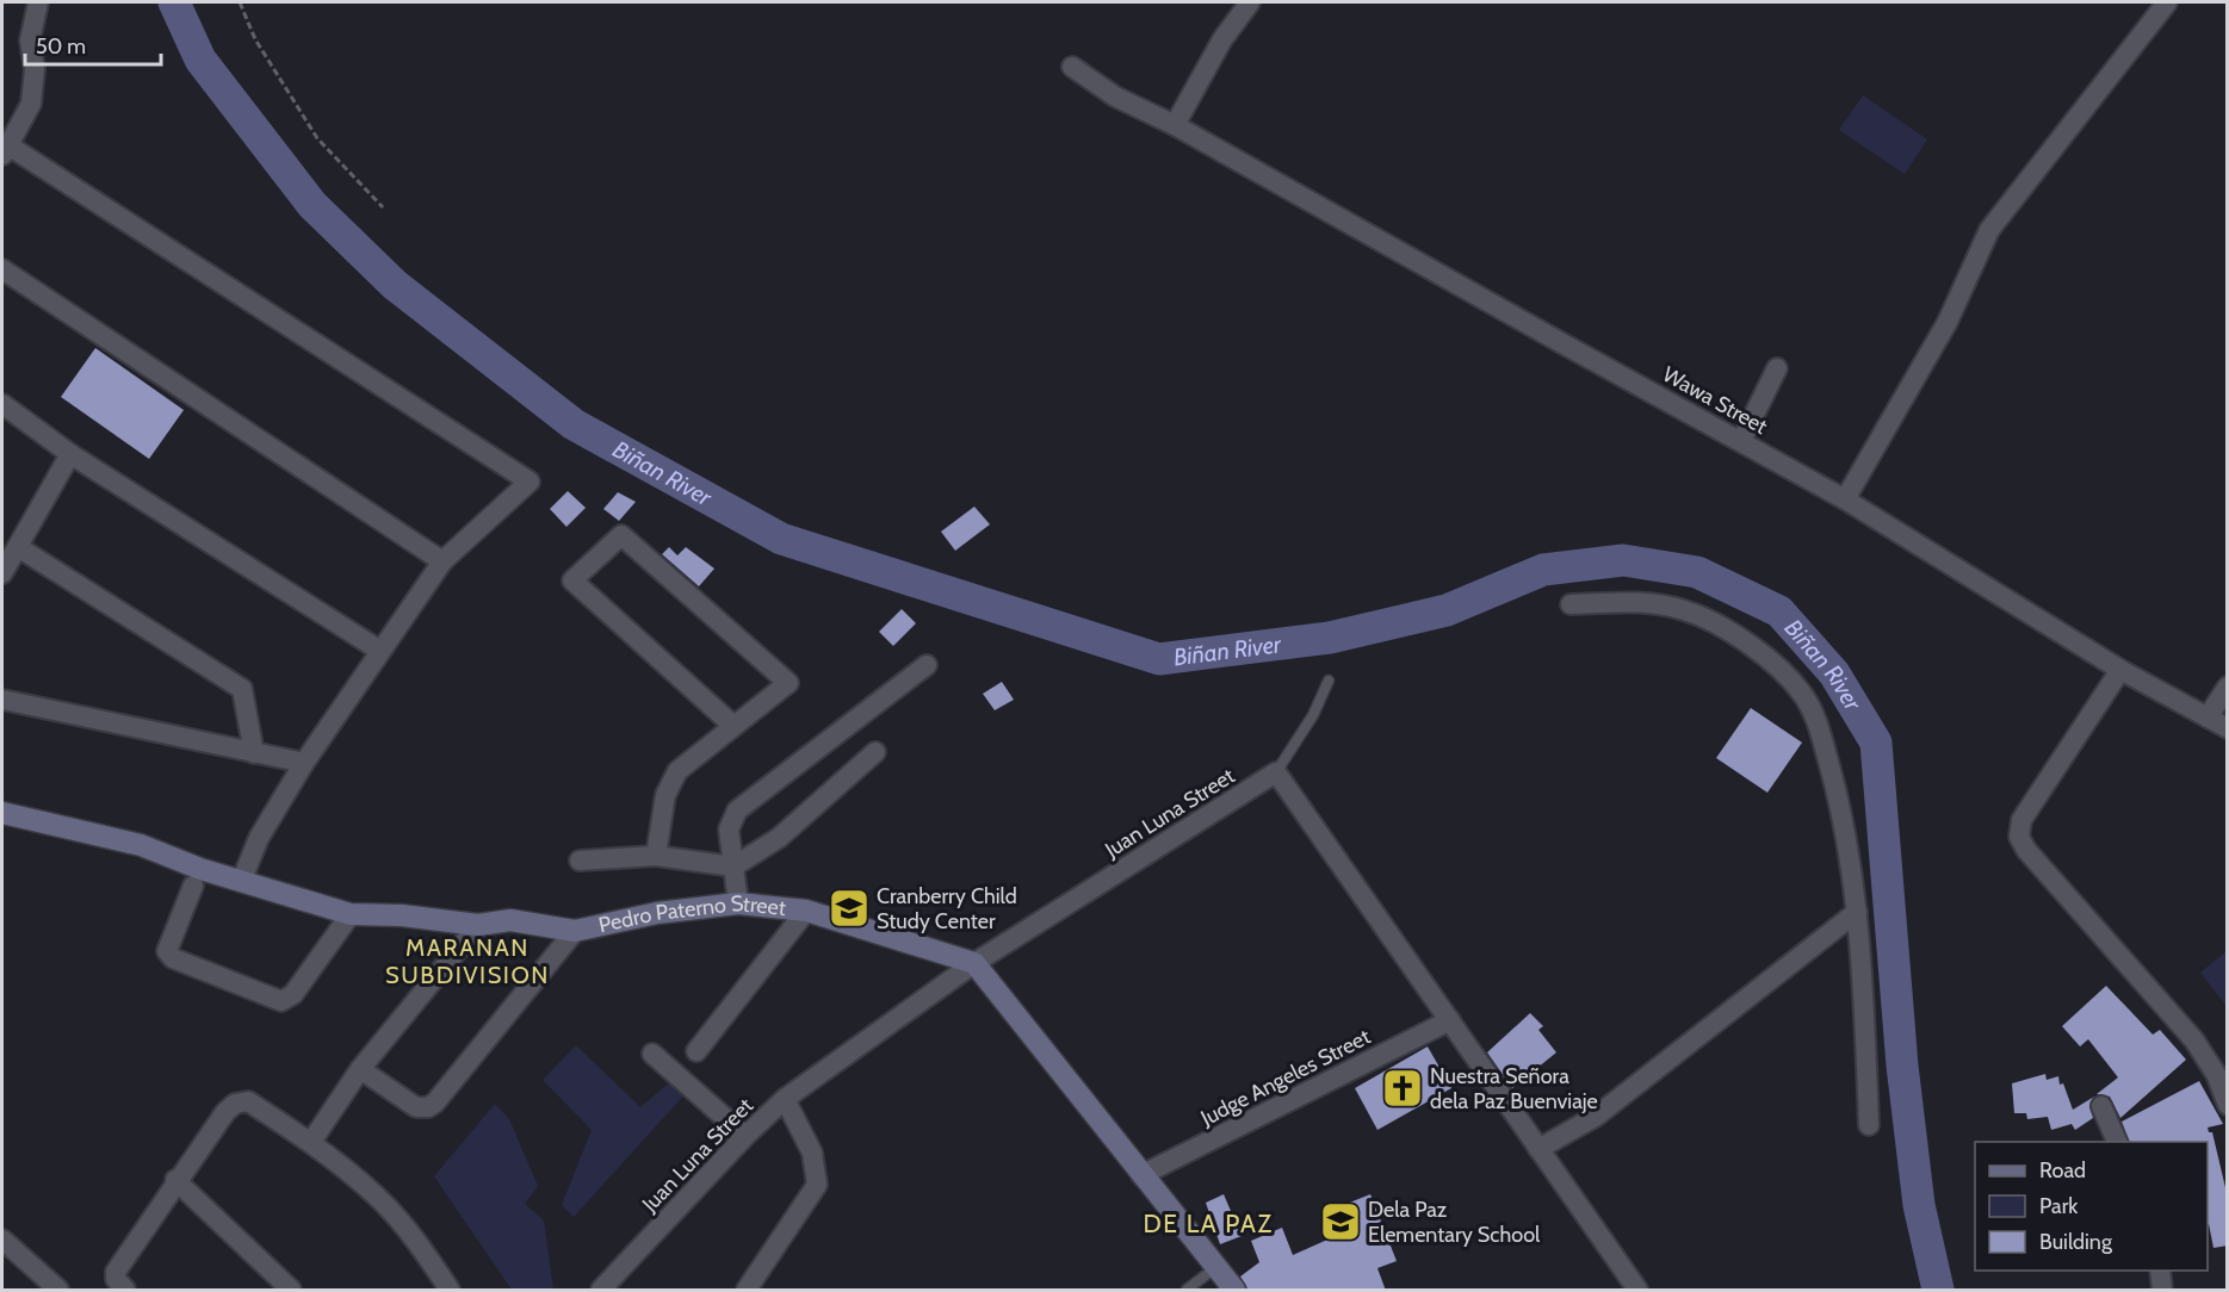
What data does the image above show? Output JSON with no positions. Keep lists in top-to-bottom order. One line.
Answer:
{"streets":{"street":["Wawa Street","Juan Luna Street","Pedro Paterno Street","Judge Angeles Street"]},"crossings":[["Juan Luna Street","Pedro Paterno Street"]],"districts":["MARANAN SUBDIVISION","DE LA PAZ"],"water":["Biñan River"],"places":{"school or university":["Cranberry Child Study Center","Dela Paz Elementary School"],"church":["Nuestra Señora dela Paz Buenviaje"]},"legend":["Road","Park","Building"],"scale_bar":"50 m"}
